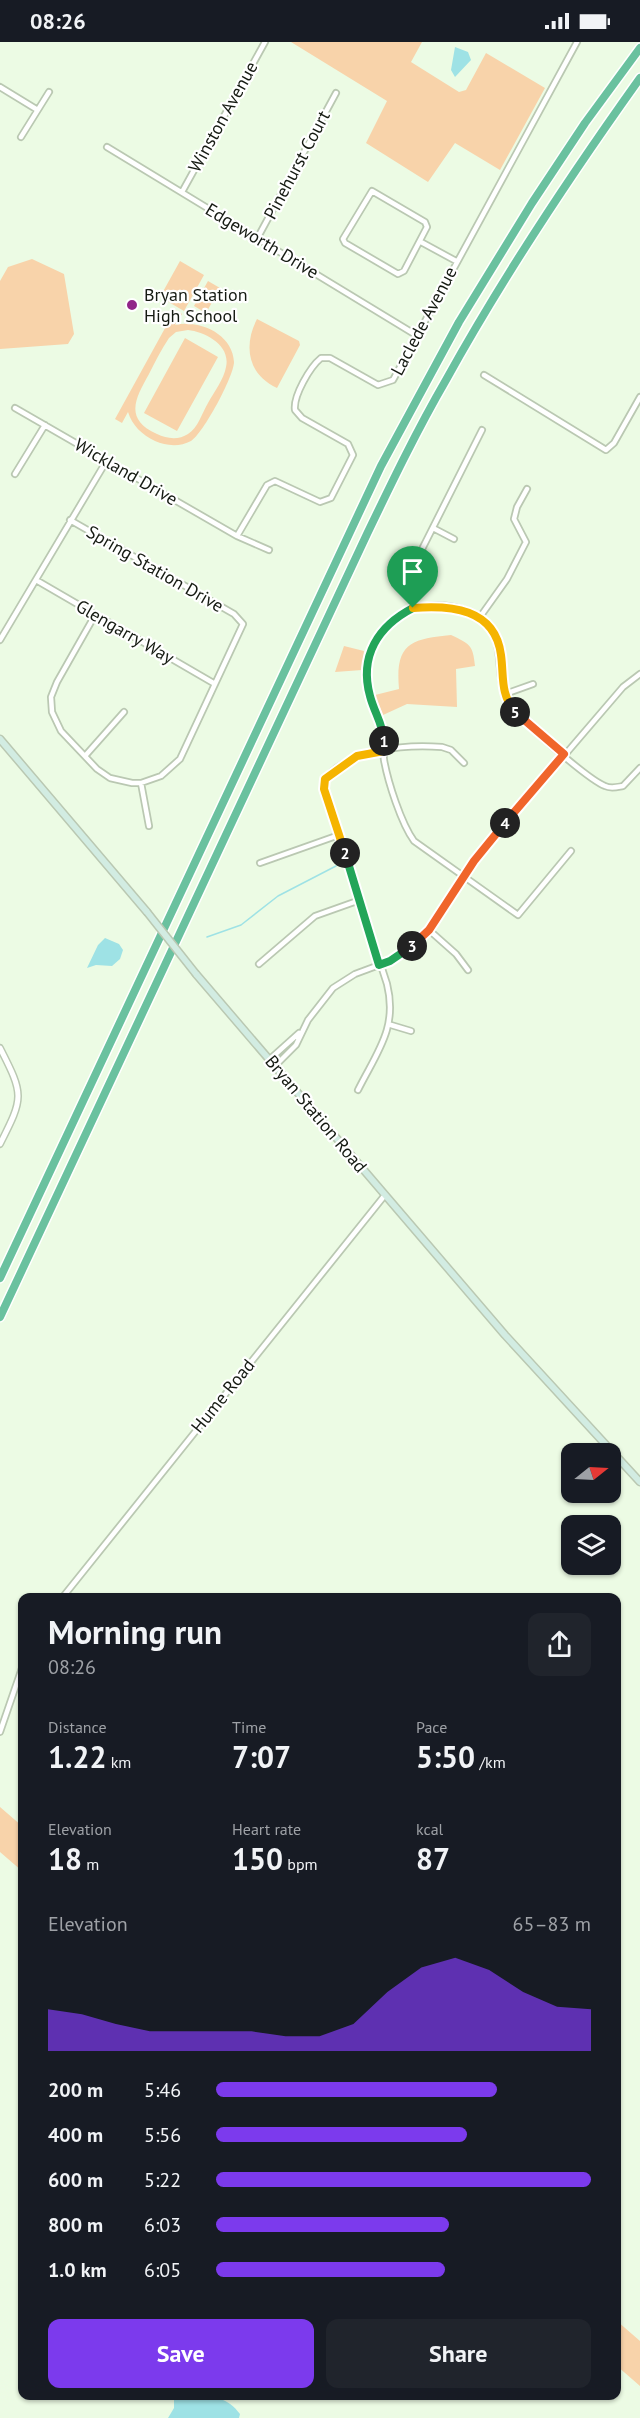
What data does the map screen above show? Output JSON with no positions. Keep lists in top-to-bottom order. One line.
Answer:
{"streets":{"main road":["Bryan Station Road"],"street":["Winston Avenue","Pinehurst Court","Edgeworth Drive","Laclede Avenue","Wickland Drive","Spring Station Drive","Glengarry Way","Hume Road"]},"crossings":[["Winston Avenue","Edgeworth Drive"],["Pinehurst Court","Edgeworth Drive"],["Edgeworth Drive","Laclede Avenue"],["Laclede Avenue","Wickland Drive"],["Spring Station Drive","Glengarry Way"],["Bryan Station Road","Hume Road"]],"places":["Bryan Station High School"],"north":"right","page":{"status":"08:26","pins":["5","1","4","2","3"],"heading":["Morning run","08:26"],"stats":[["Distance","1.22 km"],["Time","7:07"],["Pace","5:50 /km"],["Elevation","18 m"],["Heart rate","150 bpm"],["kcal","87"]],"chart":["Elevation","65–83 m"],"list":[{"name":"200 m","note":"5:46"},{"name":"400 m","note":"5:56"},{"name":"600 m","note":"5:22"},{"name":"800 m","note":"6:03"},{"name":"1.0 km","note":"6:05"}],"buttons":["Save","Share"]}}
